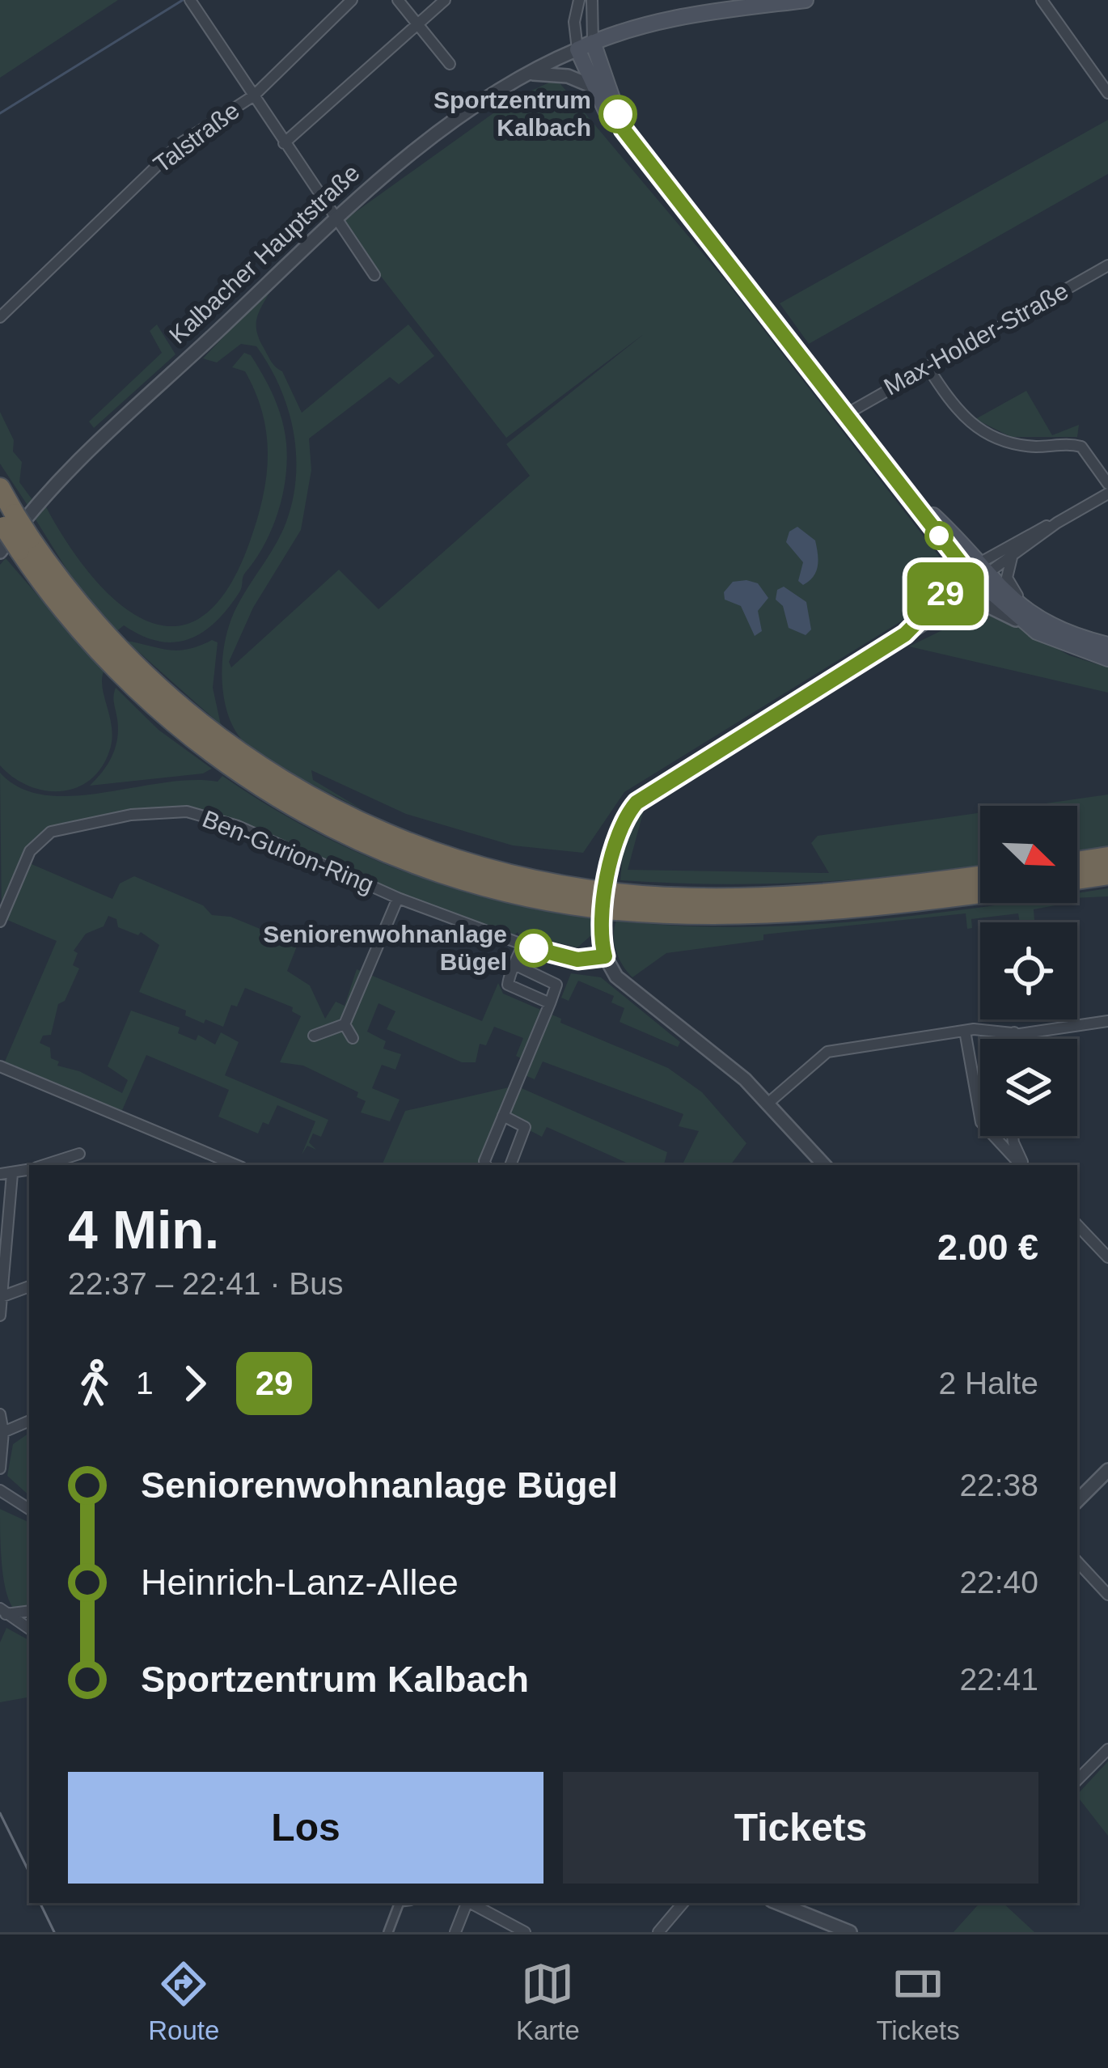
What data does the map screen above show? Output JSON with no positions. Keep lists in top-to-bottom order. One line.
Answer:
{"streets":{"main road":["Kalbacher Hauptstraße"],"street":["Talstraße","Max-Holder-Straße","Ben-Gurion-Ring"]},"places":["Sportzentrum Kalbach","Seniorenwohnanlage Bügel"],"lines":["bus line 29"],"north":"bottom right","page":{"on_map":"29","heading":["4 Min.","22:37 – 22:41 · Bus","2.00 €"],"legs":["1","29","2 Halte"],"list":[{"name":"Seniorenwohnanlage Bügel","value":"22:38"},{"name":"Heinrich-Lanz-Allee","value":"22:40"},{"name":"Sportzentrum Kalbach","value":"22:41"}],"buttons":["Los","Tickets"],"tabs":["Route","Karte","Tickets"]}}
